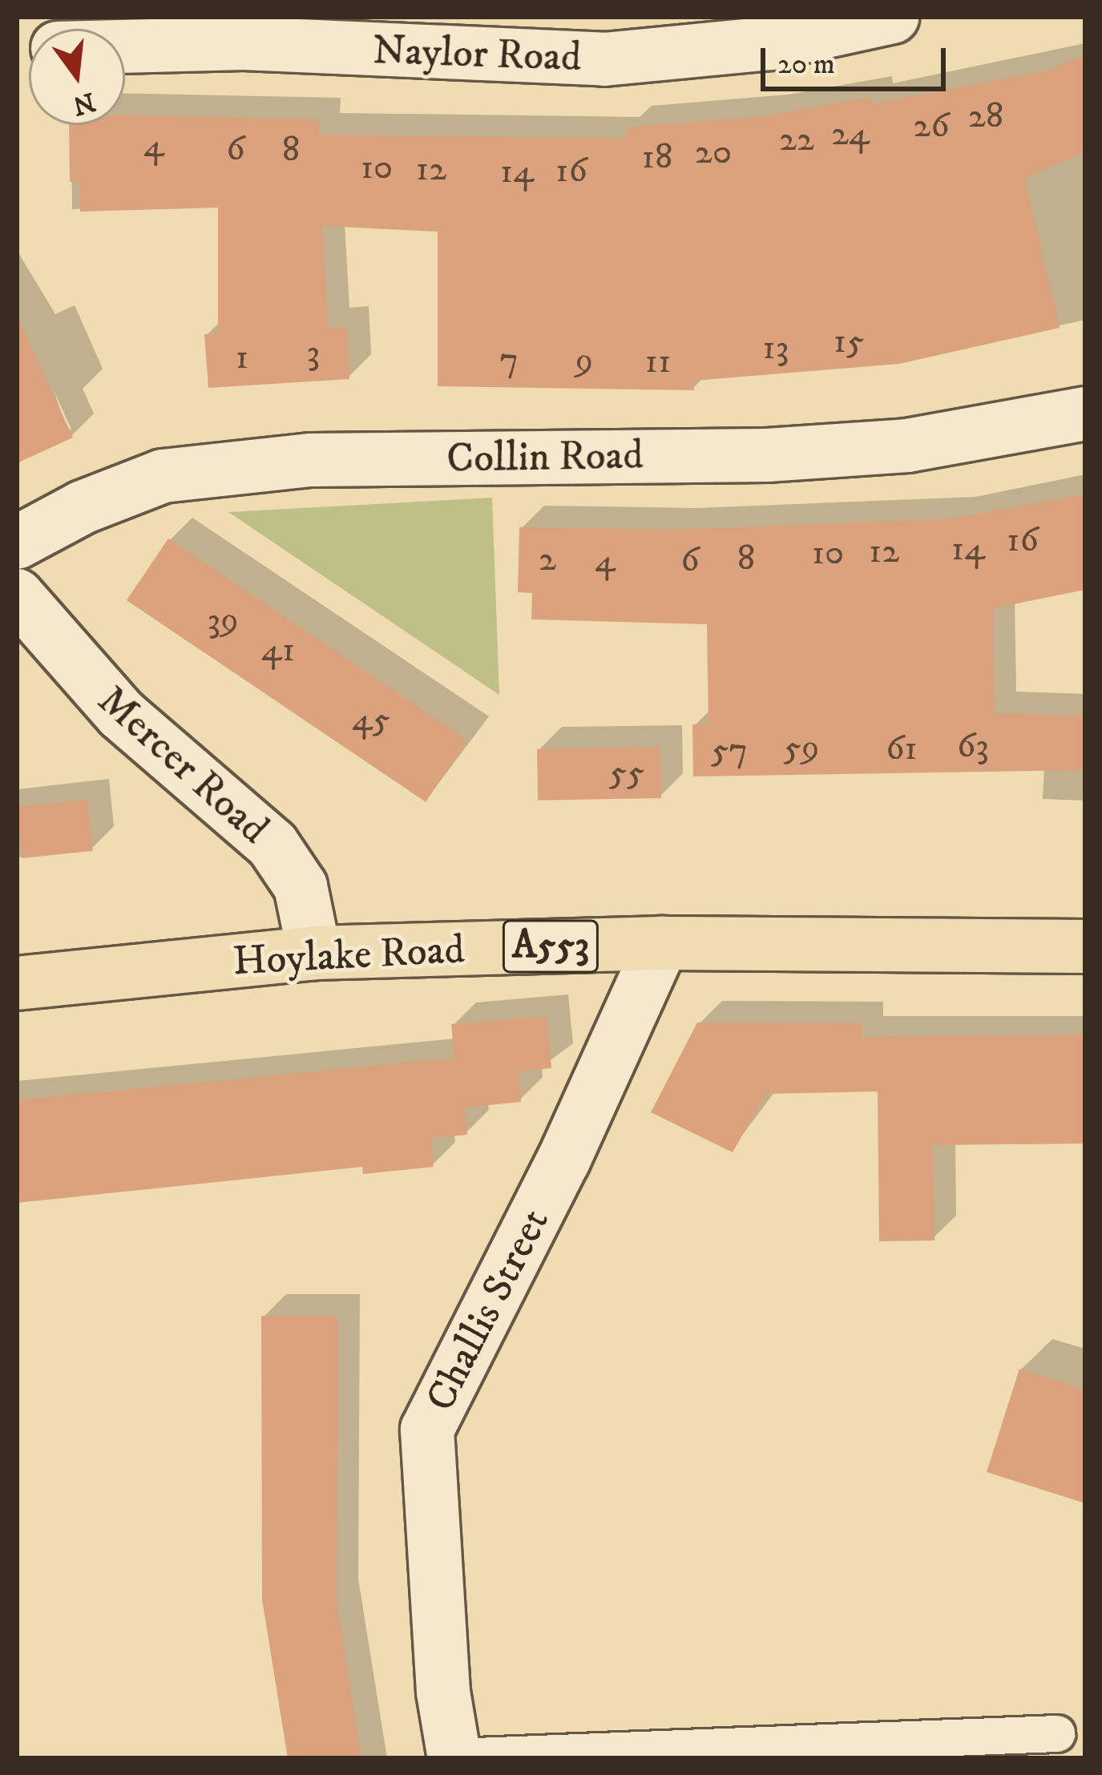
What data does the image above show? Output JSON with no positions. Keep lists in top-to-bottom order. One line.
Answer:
{"streets":{"main road":["A553","Hoylake Road"],"street":["Naylor Road","Collin Road","Mercer Road","Challis Street"]},"crossings":[["Mercer Road","Hoylake Road"],["Hoylake Road","Challis Street"]],"house_numbers":["28","26","24","22","4","6","8","20","18","10","12","16","14","15","13","3","1","7","9","11","16","14","12","10","8","2","6","4","39","41","45","63","59","61","57","55"],"scale_bar":"20 m","north":"bottom"}
